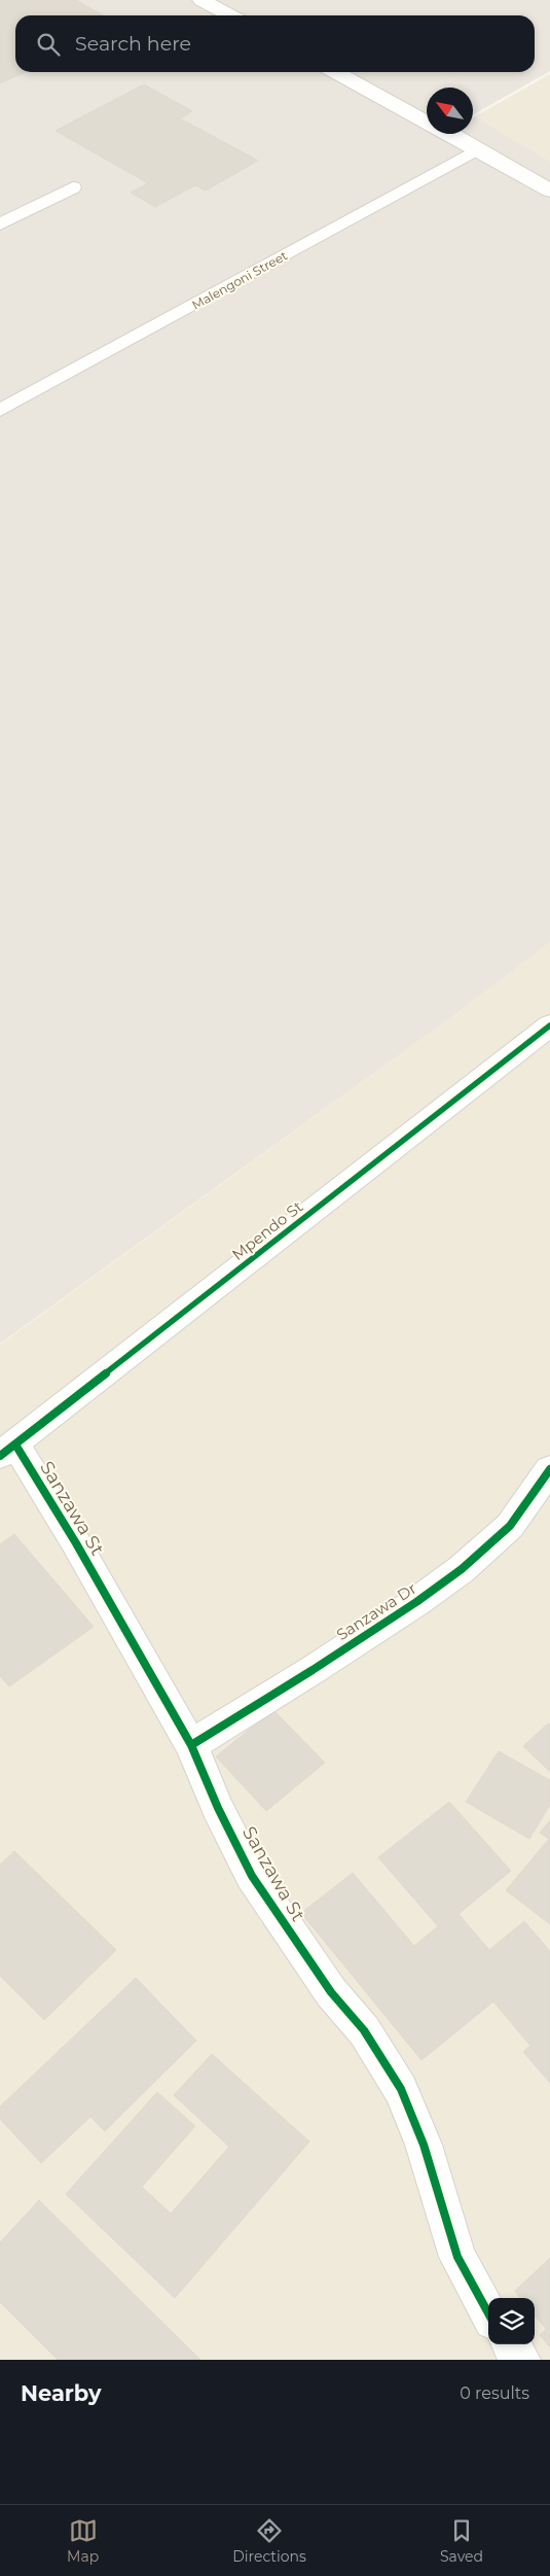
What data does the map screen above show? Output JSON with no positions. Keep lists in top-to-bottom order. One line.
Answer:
{"streets":{"street":["Mpendo St","Sanzawa St","Sanzawa Dr"],"lane":["Malengoni Street"]},"crossings":[["Mpendo St","Sanzawa St"],["Sanzawa St","Sanzawa Dr"]],"north":"top left","page":{"search":"Search here","heading":["Nearby","0 results"],"nav":["Map","Directions","Saved"]}}
